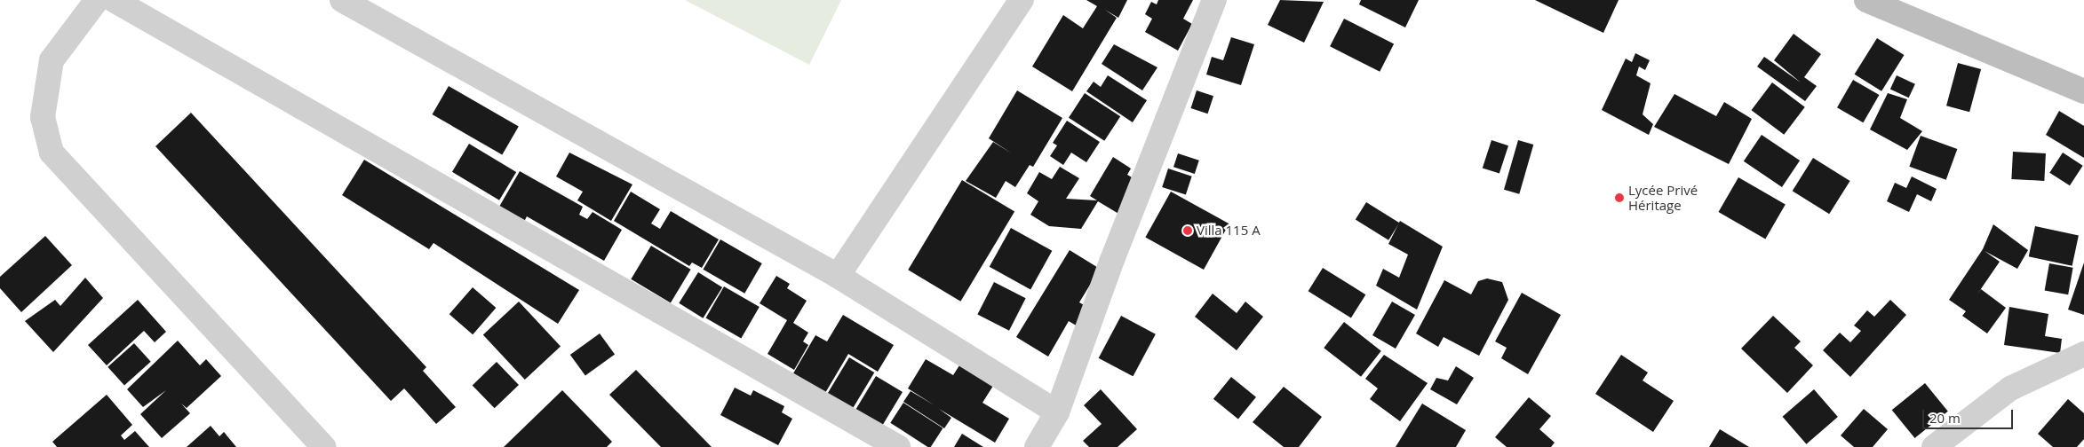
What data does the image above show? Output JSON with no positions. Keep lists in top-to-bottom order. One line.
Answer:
{"places":["Lycée Privé Héritage","Villa 115 A"],"scale_bar":"20 m"}
